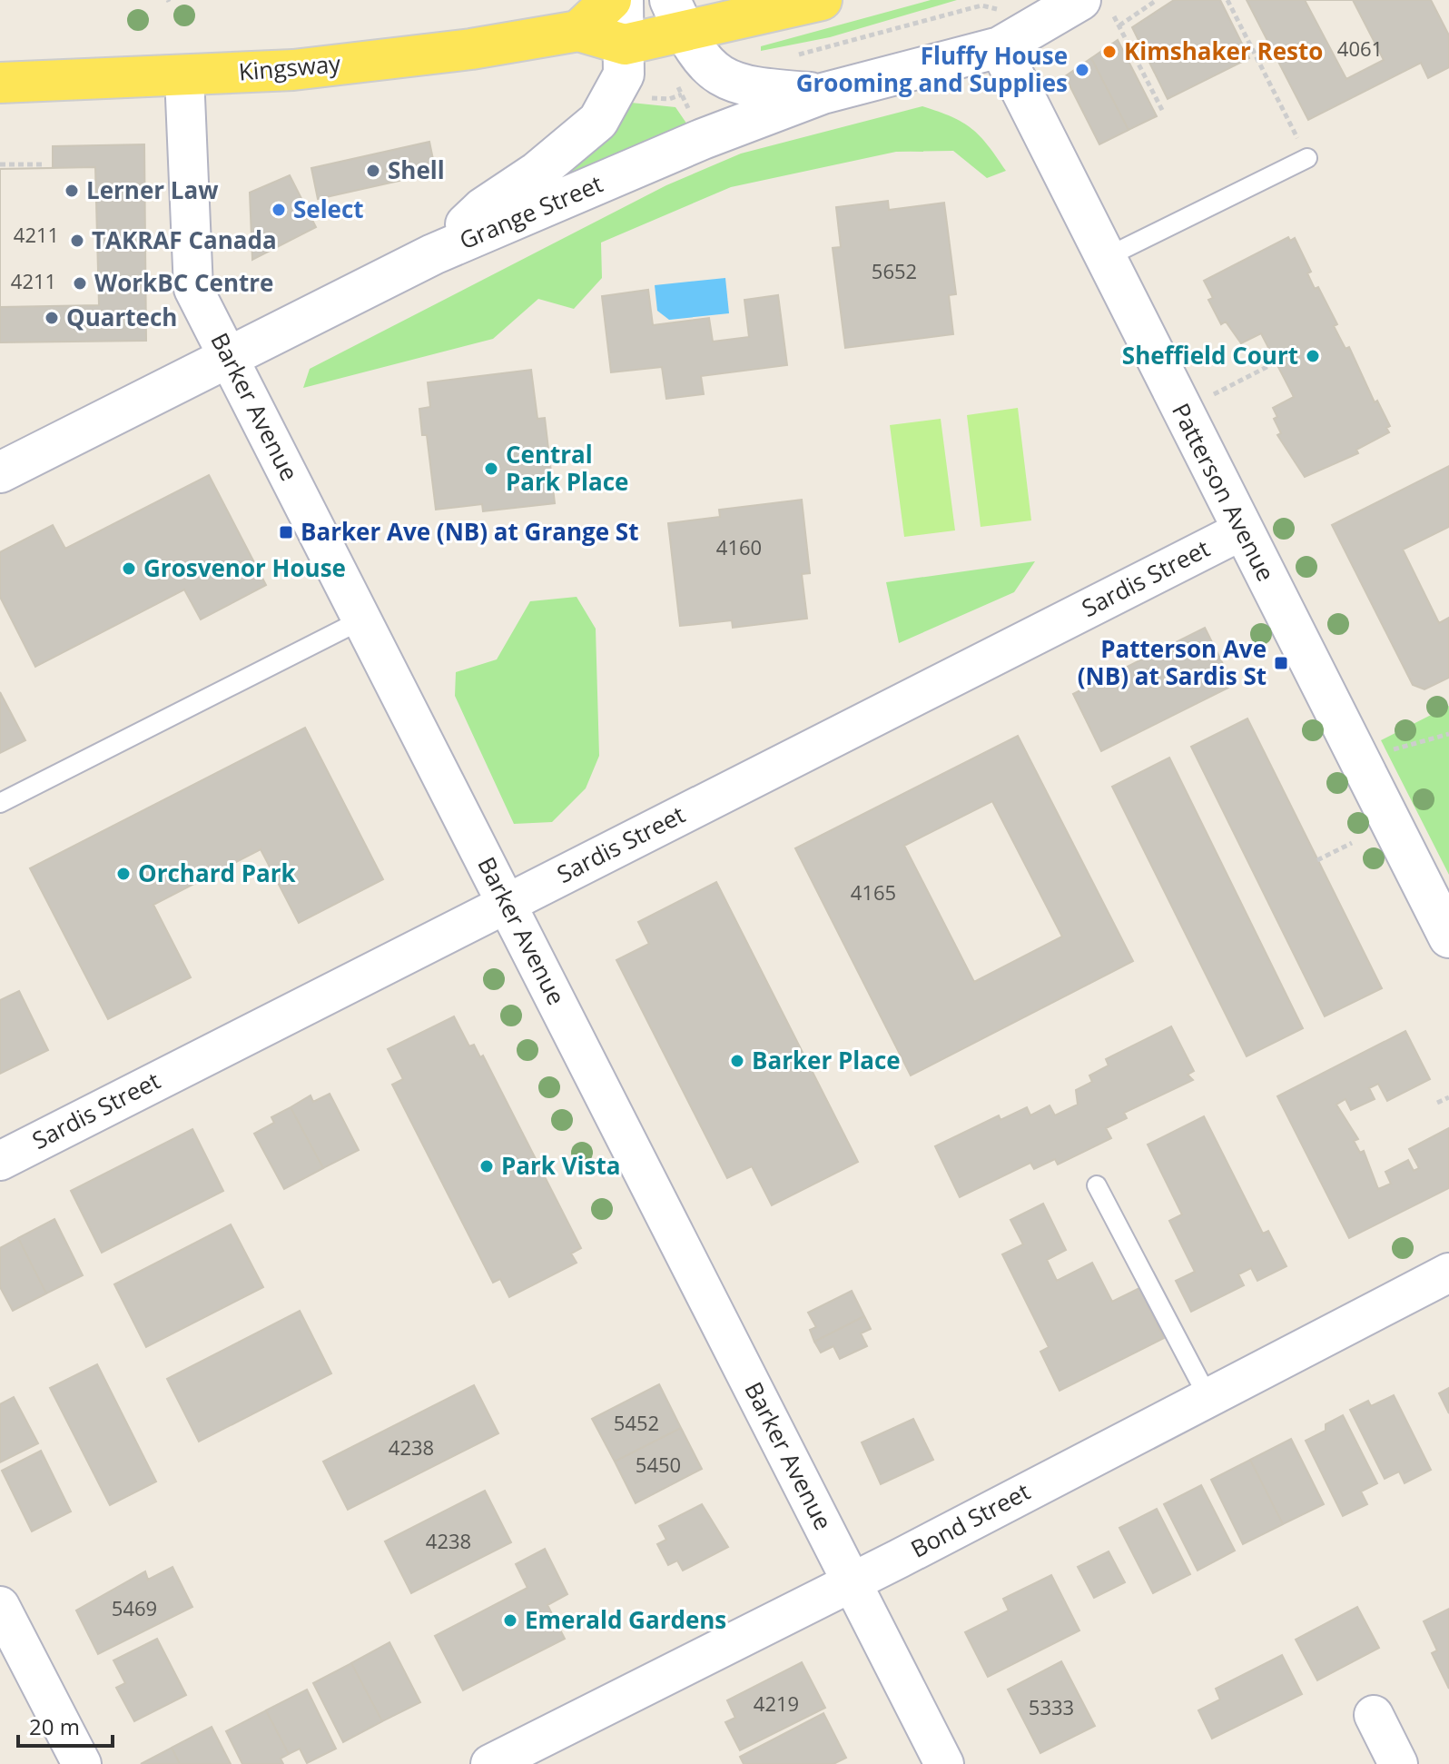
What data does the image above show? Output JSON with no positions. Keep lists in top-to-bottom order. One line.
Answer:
{"streets":{"main road":["Kingsway"],"street":["Grange Street","Barker Avenue","Patterson Avenue","Sardis Street","Bond Street"]},"crossings":[["Kingsway","Barker Avenue"],["Grange Street","Barker Avenue"],["Grange Street","Patterson Avenue"],["Barker Avenue","Sardis Street"],["Barker Avenue","Bond Street"],["Patterson Avenue","Sardis Street"]],"places":{"other":["Kimshaker Resto","Fluffy House Grooming and Supplies","Shell","Lerner Law","Select","TAKRAF Canada","WorkBC Centre","Quartech","Sheffield Court","Central Park Place","Grosvenor House","Orchard Park","Barker Place","Park Vista","Emerald Gardens"],"transit":["Barker Ave (NB) at Grange St","Patterson Ave (NB) at Sardis St"]},"house_numbers":["4061","4211","5652","4211","4160","4165","5452","4238","5450","4238","5469","4219","5333"],"scale_bar":"20 m"}
